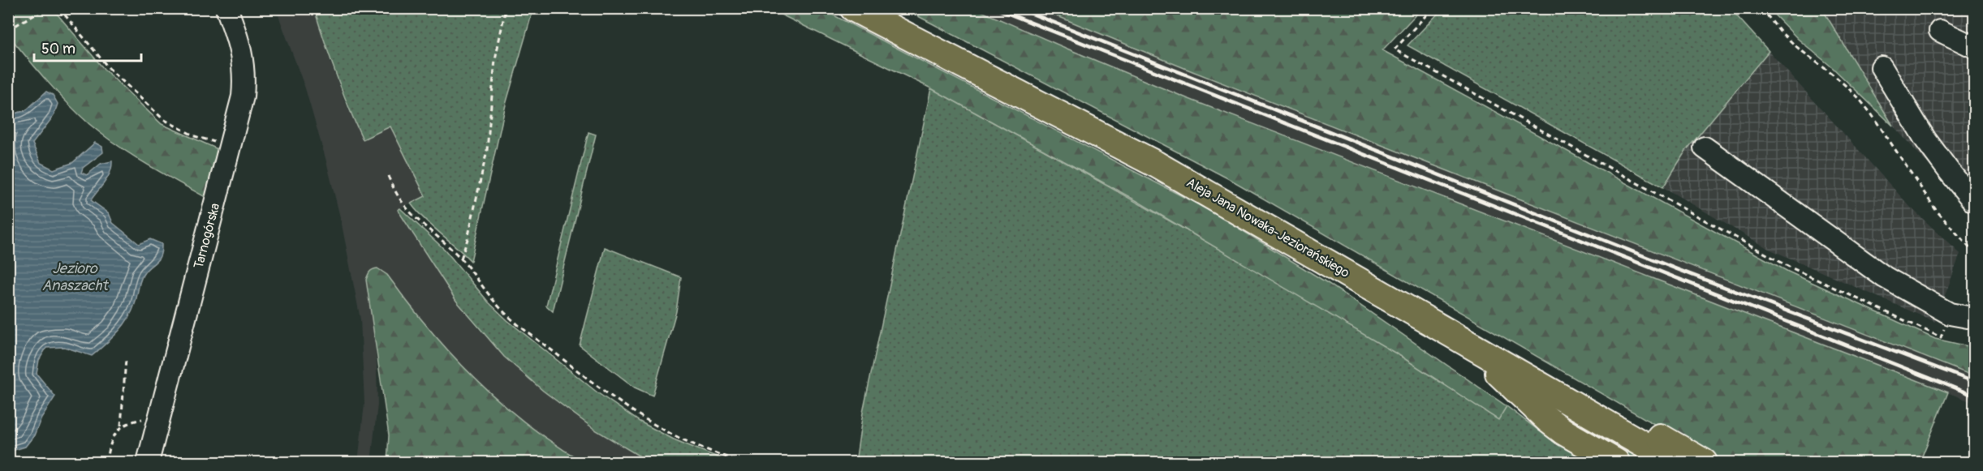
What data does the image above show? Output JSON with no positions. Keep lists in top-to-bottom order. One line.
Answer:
{"streets":{"main road":["Aleja Jana Nowaka-Jeziorańskiego"],"street":["Tarnogórska"]},"water":["Jezioro Anaszacht"],"scale_bar":"50 m"}
